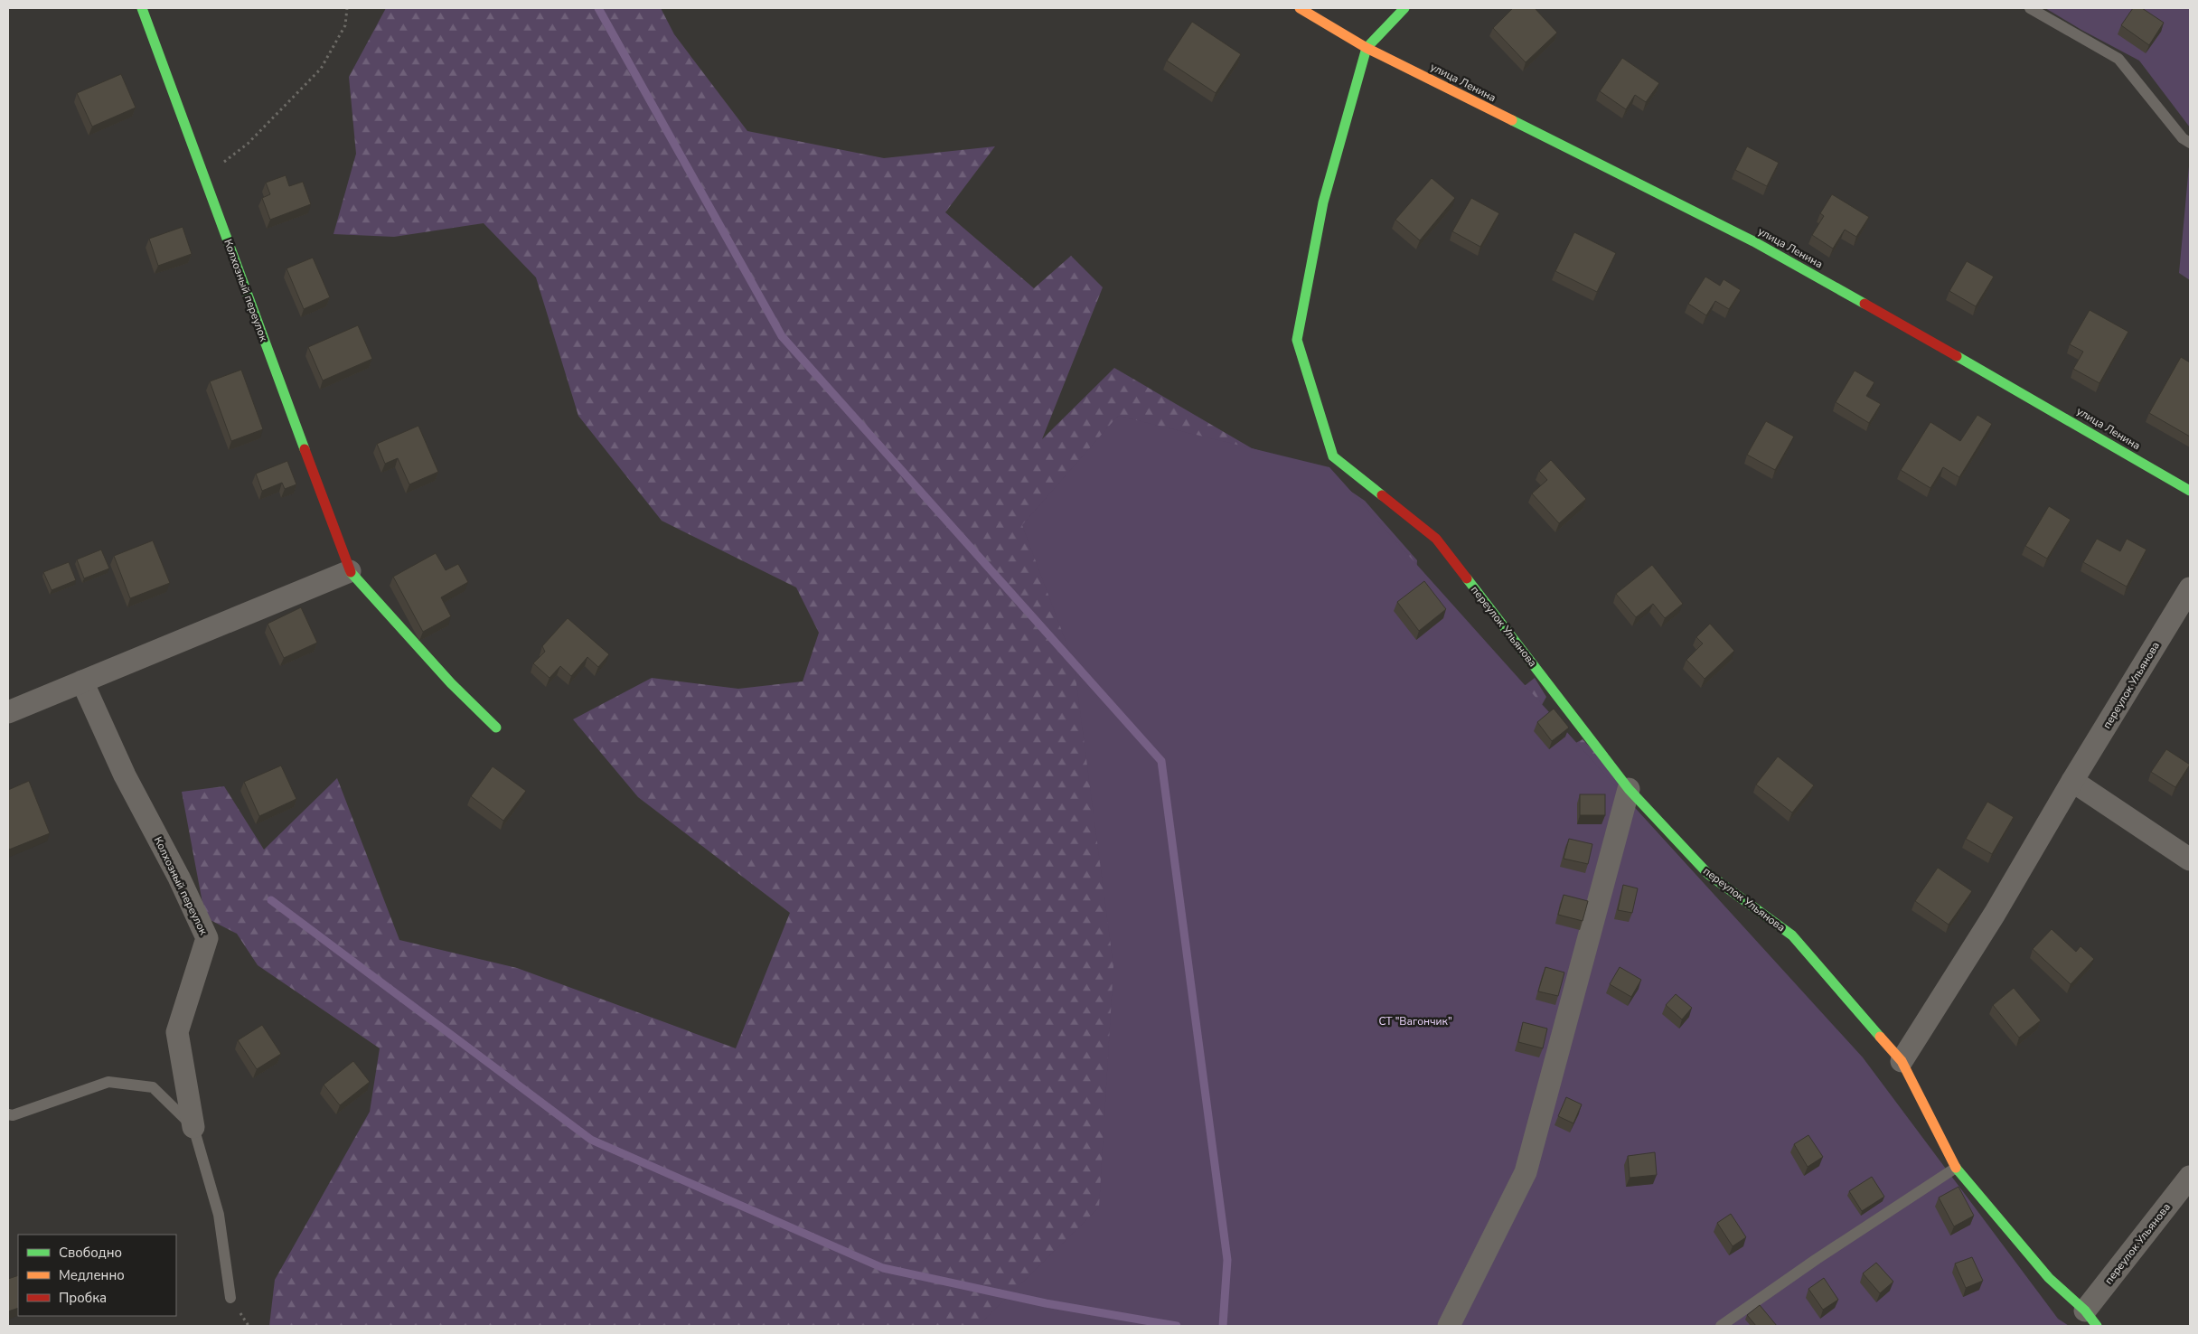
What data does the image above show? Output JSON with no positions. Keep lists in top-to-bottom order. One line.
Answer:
{"streets":{"street":["улица Ленина","Колхозный переулок","переулок Ульянова"]},"crossings":[["улица Ленина","переулок Ульянова"]],"parks":["СТ \"Вагончик\""],"legend":["Свободно","Медленно","Пробка"]}
